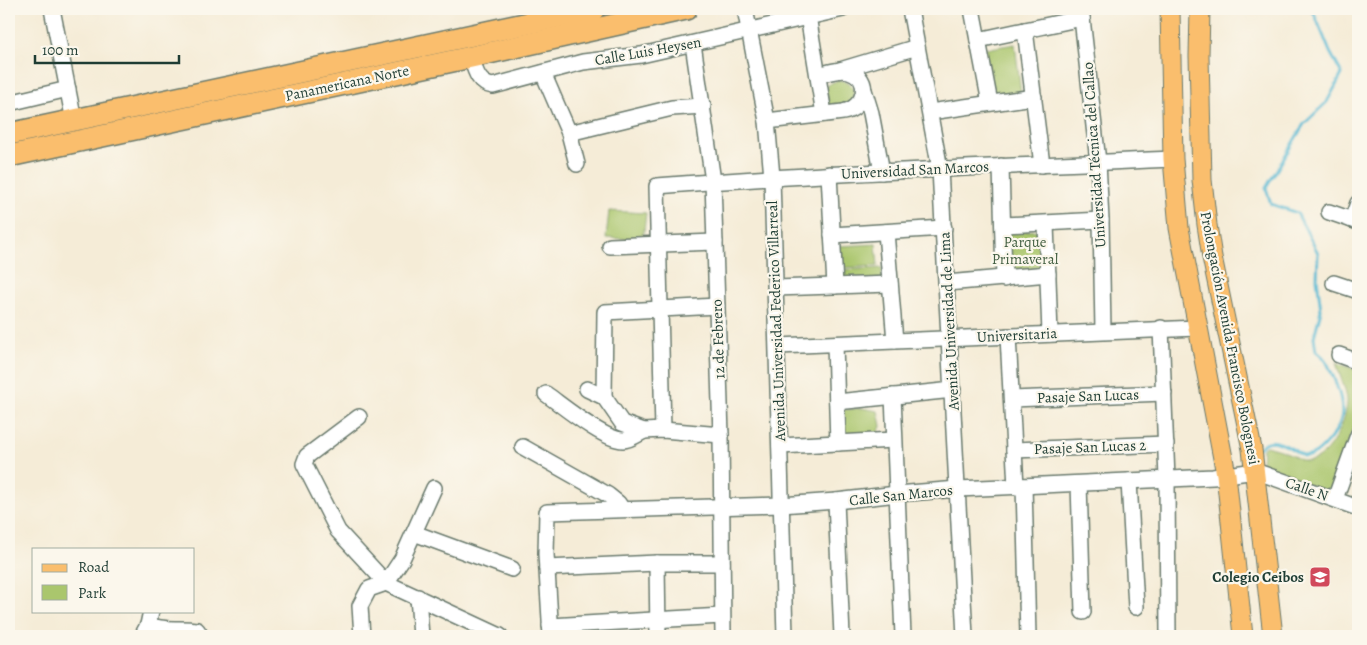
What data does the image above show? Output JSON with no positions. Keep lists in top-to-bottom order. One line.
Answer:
{"streets":{"highway":["Panamericana Norte"],"main road":["Prolongación Avenida Francisco Bolognesi"],"street":["Calle Luis Heysen","Universidad Técnica del Callao","Universidad San Marcos","Avenida Universidad Federico Villarreal","Avenida Universidad de Lima","Universitaria","12 de Febrero","Pasaje San Lucas","Pasaje San Lucas 2","Calle N","Calle San Marcos"]},"crossings":[["Calle Luis Heysen","Panamericana Norte"],["Calle Luis Heysen","Avenida Universidad Federico Villarreal"],["Calle Luis Heysen","12 de Febrero"],["Universidad Técnica del Callao","Universidad San Marcos"],["Universidad Técnica del Callao","Universitaria"],["Universidad San Marcos","Avenida Universidad Federico Villarreal"],["Universidad San Marcos","Avenida Universidad de Lima"],["Universidad San Marcos","Prolongación Avenida Francisco Bolognesi"],["Universidad San Marcos","12 de Febrero"],["Avenida Universidad Federico Villarreal","Universitaria"],["Avenida Universidad Federico Villarreal","Calle San Marcos"],["Avenida Universidad de Lima","Universitaria"],["Avenida Universidad de Lima","Calle San Marcos"],["Universitaria","Prolongación Avenida Francisco Bolognesi"],["Prolongación Avenida Francisco Bolognesi","Calle N"],["Prolongación Avenida Francisco Bolognesi","Calle San Marcos"],["12 de Febrero","Calle San Marcos"],["Calle N","Calle San Marcos"]],"parks":["Parque Primaveral"],"places":{"school or university":["Colegio Ceibos"]},"legend":["Road","Park"],"scale_bar":"100 m"}
